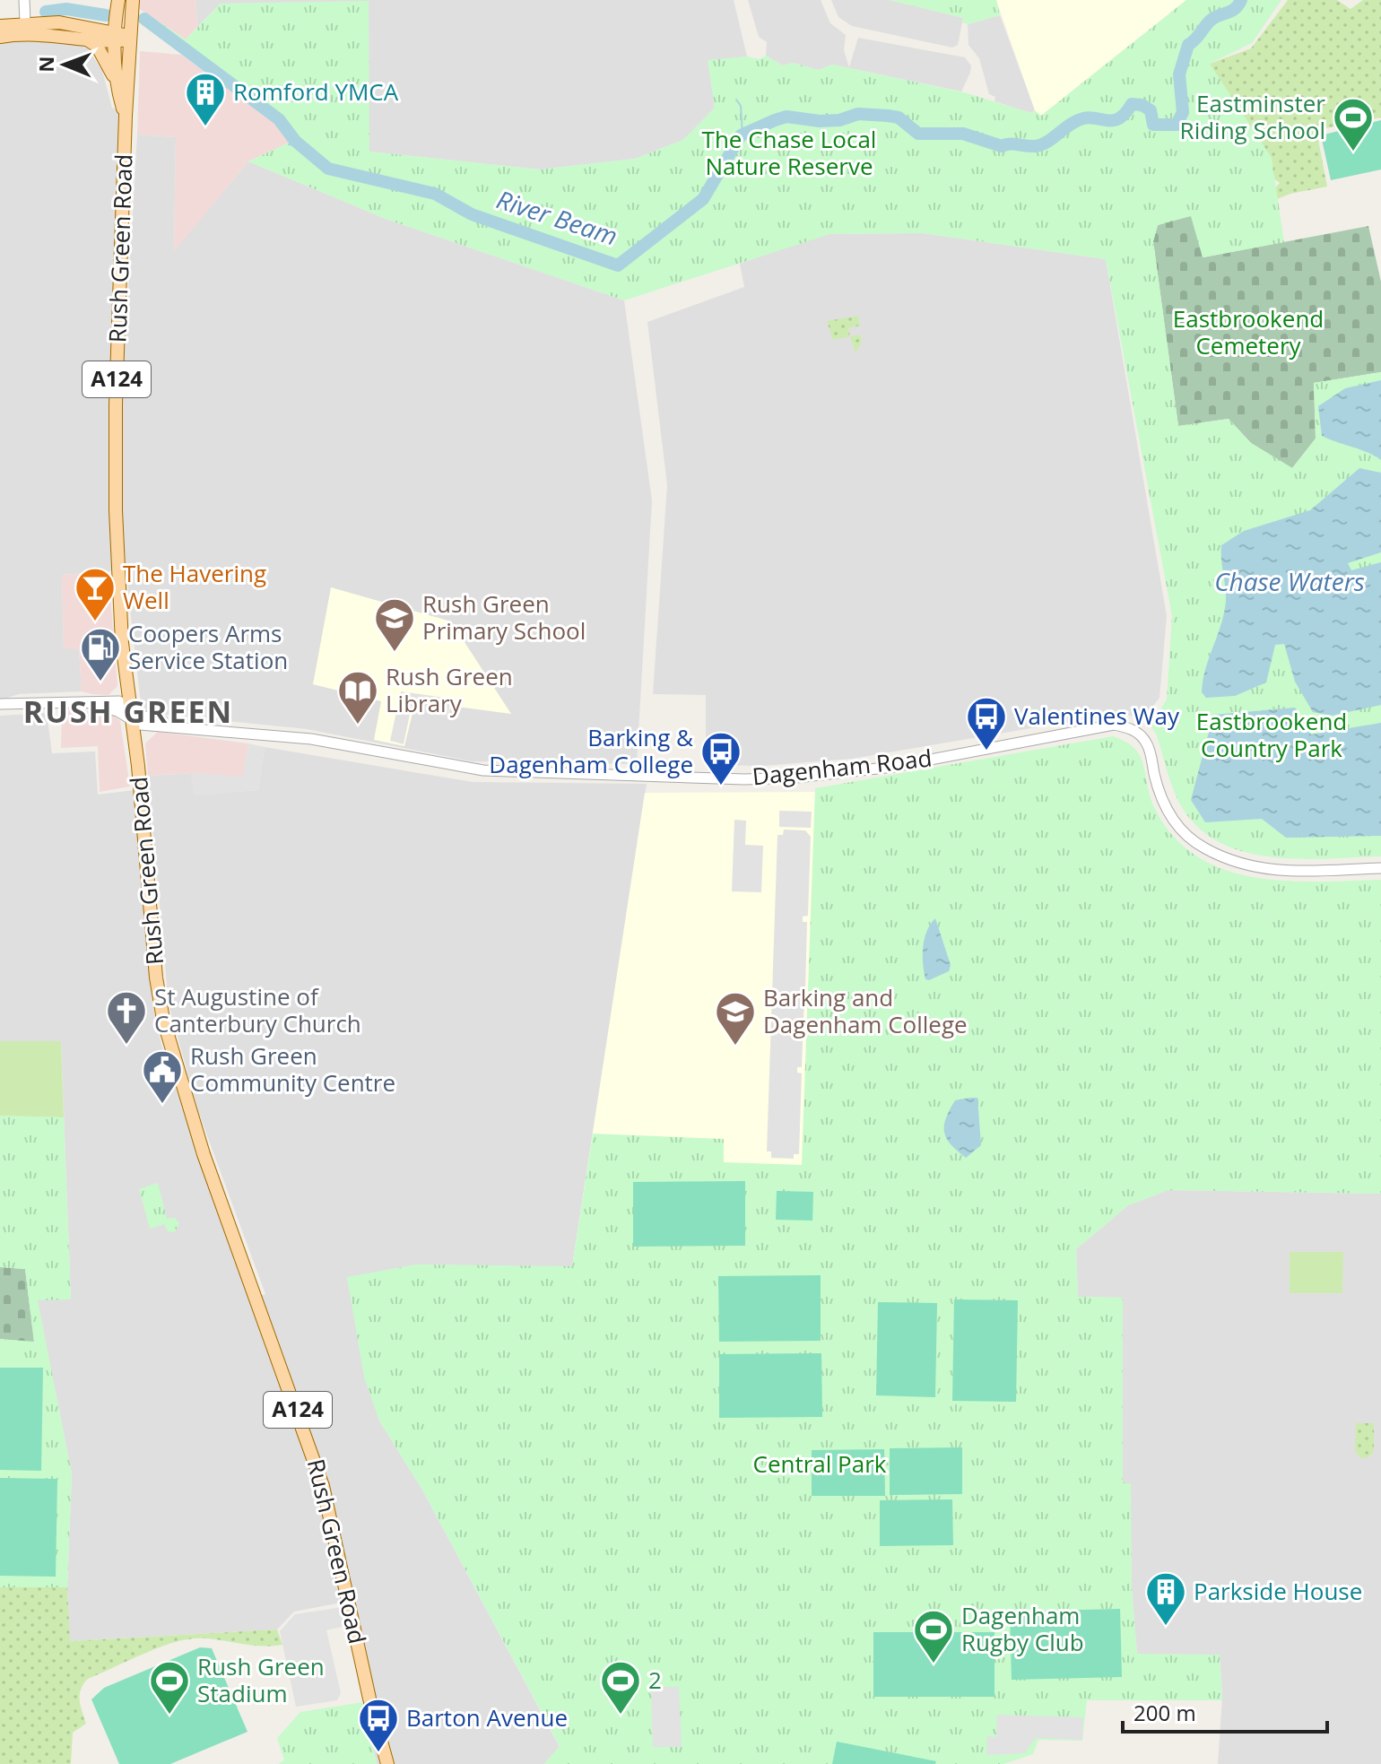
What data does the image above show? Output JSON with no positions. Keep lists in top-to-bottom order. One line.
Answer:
{"streets":{"main road":["Rush Green Road","A124"],"street":["Dagenham Road"]},"crossings":[["Rush Green Road","Dagenham Road"]],"districts":["RUSH GREEN"],"water":["River Beam","Chase Waters"],"parks":["The Chase Local Nature Reserve","Eastbrookend Cemetery","Eastbrookend Country Park","Central Park"],"places":{"building":["Romford YMCA","Parkside House"],"sports":["Eastminster Riding School","Dagenham Rugby Club","Rush Green Stadium","2"],"bar":["The Havering Well"],"school or university":["Rush Green Primary School","Barking and Dagenham College"],"fuel station":["Coopers Arms Service Station"],"library":["Rush Green Library"],"bus stop":["Valentines Way","Barking & Dagenham College","Barton Avenue"],"church":["St Augustine of Canterbury Church"],"public building":["Rush Green Community Centre"]},"scale_bar":"200 m","north":"left"}
